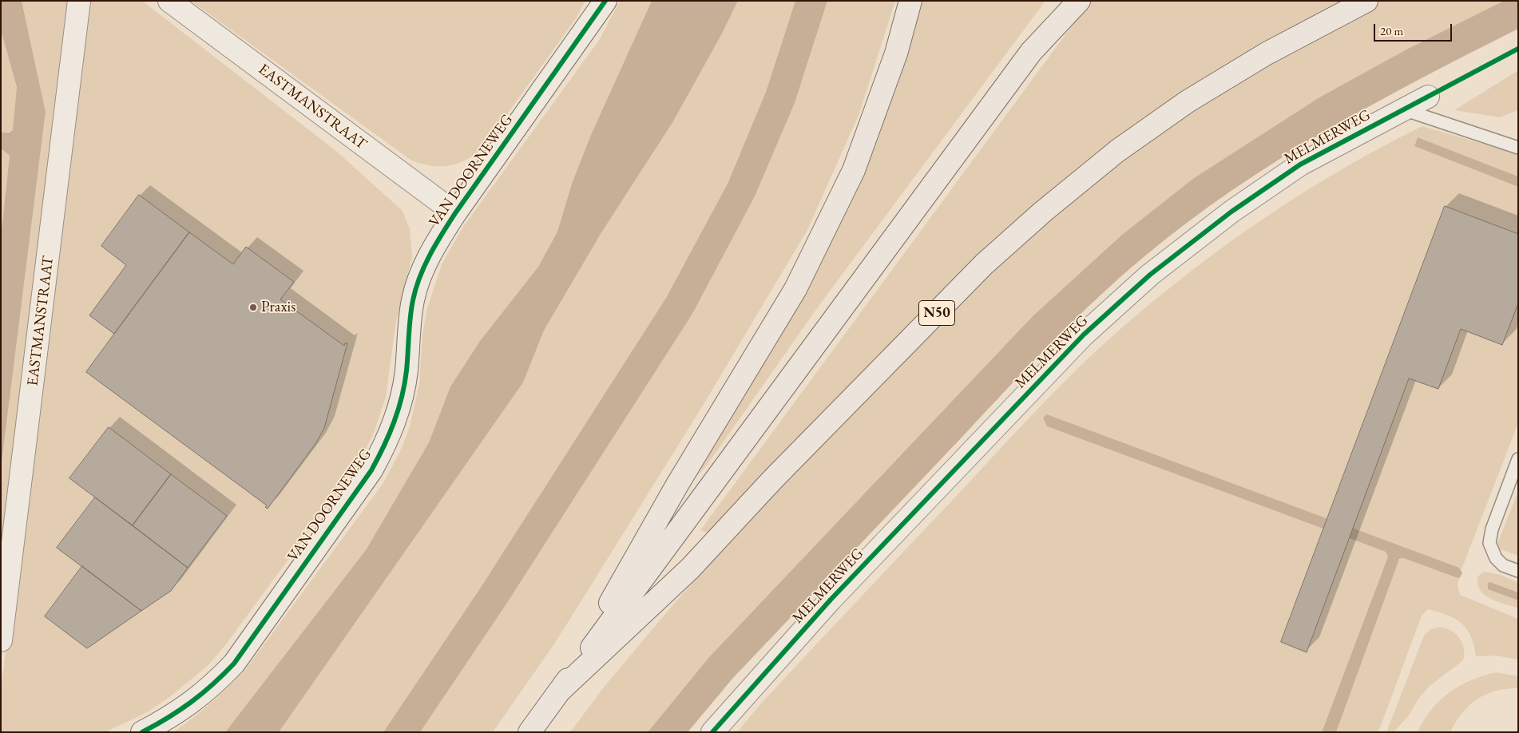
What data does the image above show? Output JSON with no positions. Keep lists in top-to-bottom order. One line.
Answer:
{"streets":{"highway":["N50"],"street":["EASTMANSTRAAT","MELMERWEG","VAN DOORNEWEG"]},"crossings":[["EASTMANSTRAAT","VAN DOORNEWEG"]],"places":["Praxis"],"scale_bar":"20 m"}
